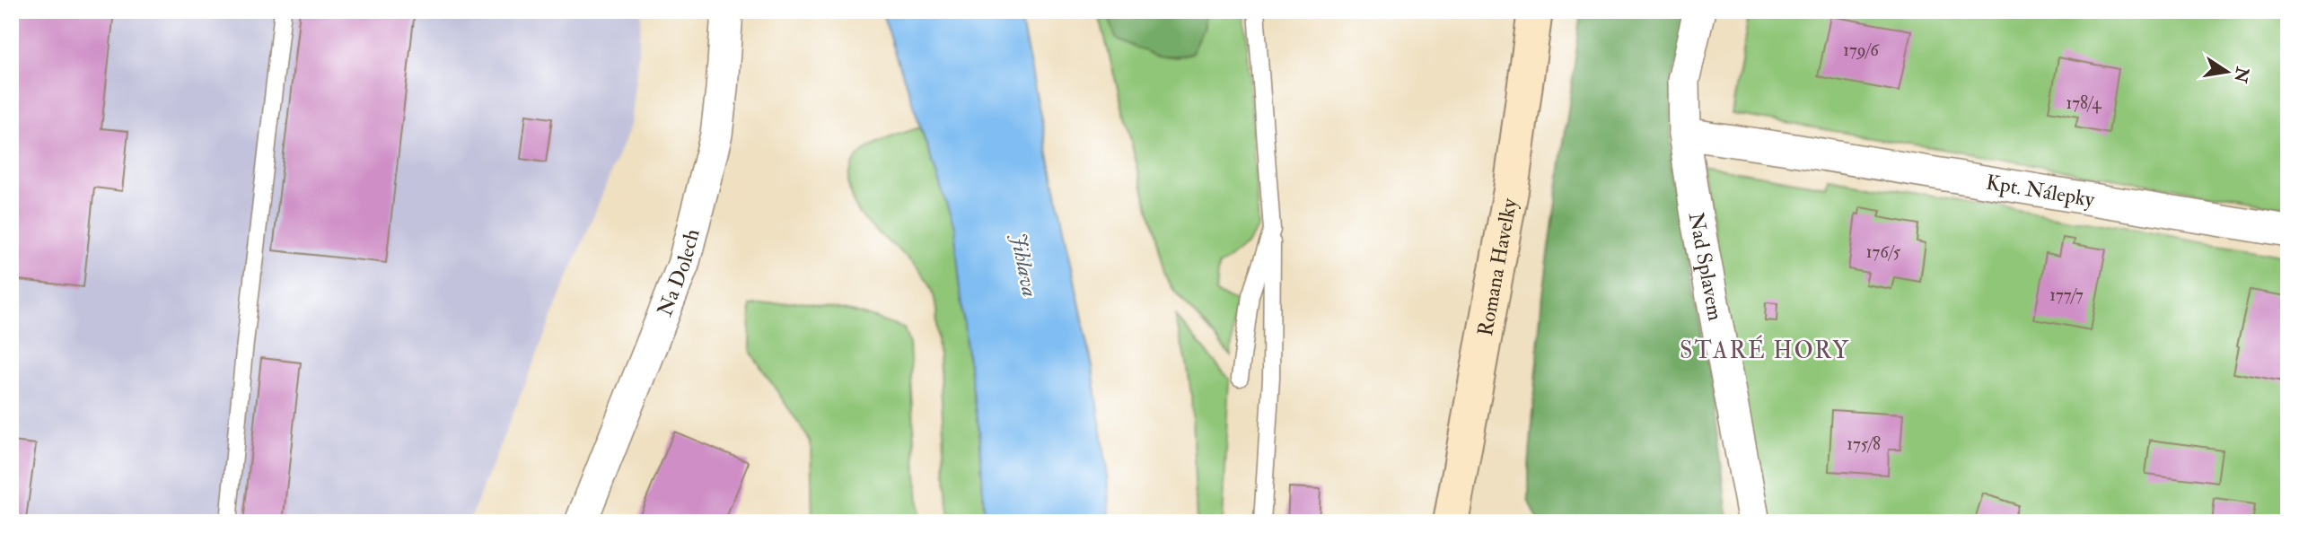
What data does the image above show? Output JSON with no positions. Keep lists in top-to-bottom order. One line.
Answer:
{"streets":{"street":["Kpt. Nálepky","Nad Splavem","Romana Havelky","Na Dolech"]},"crossings":[["Kpt. Nálepky","Nad Splavem"]],"districts":["STARÉ HORY"],"water":["Jihlava"],"house_numbers":["179/6","178/4","176/5","177/7","175/8"],"north":"right"}
